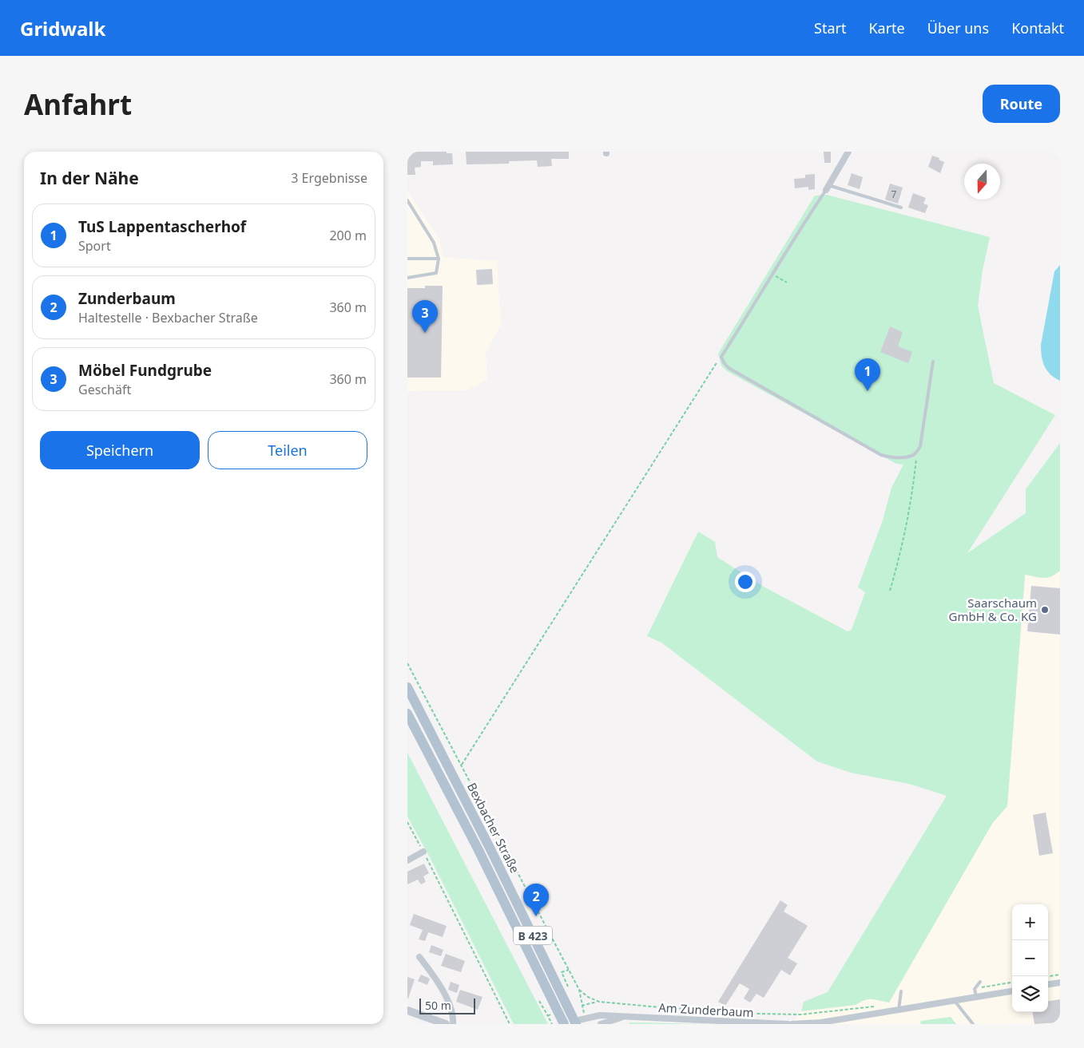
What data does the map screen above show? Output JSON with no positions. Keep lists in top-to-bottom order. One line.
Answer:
{"streets":{"main road":["Bexbacher Straße","B 423"],"street":["Am Zunderbaum"]},"crossings":[["Bexbacher Straße","Am Zunderbaum"]],"places":["Saarschaum GmbH & Co. KG"],"house_numbers":["7"],"scale_bar":"50 m","north":"bottom","page":{"header":"Gridwalk","nav":["Start","Karte","Über uns","Kontakt"],"buttons":["Route",["Speichern","Teilen"]],"title":"Anfahrt","heading":["In der Nähe","3 Ergebnisse"],"list":[{"mark":"1","name":"TuS Lappentascherhof","note":"Sport","value":"200 m"},{"mark":"2","name":"Zunderbaum","note":"Haltestelle · Bexbacher Straße","value":"360 m"},{"mark":"3","name":"Möbel Fundgrube","note":"Geschäft","value":"360 m"}],"pins":["3","1","2"],"map_buttons":["+","−"],"scale":"50 m"}}
